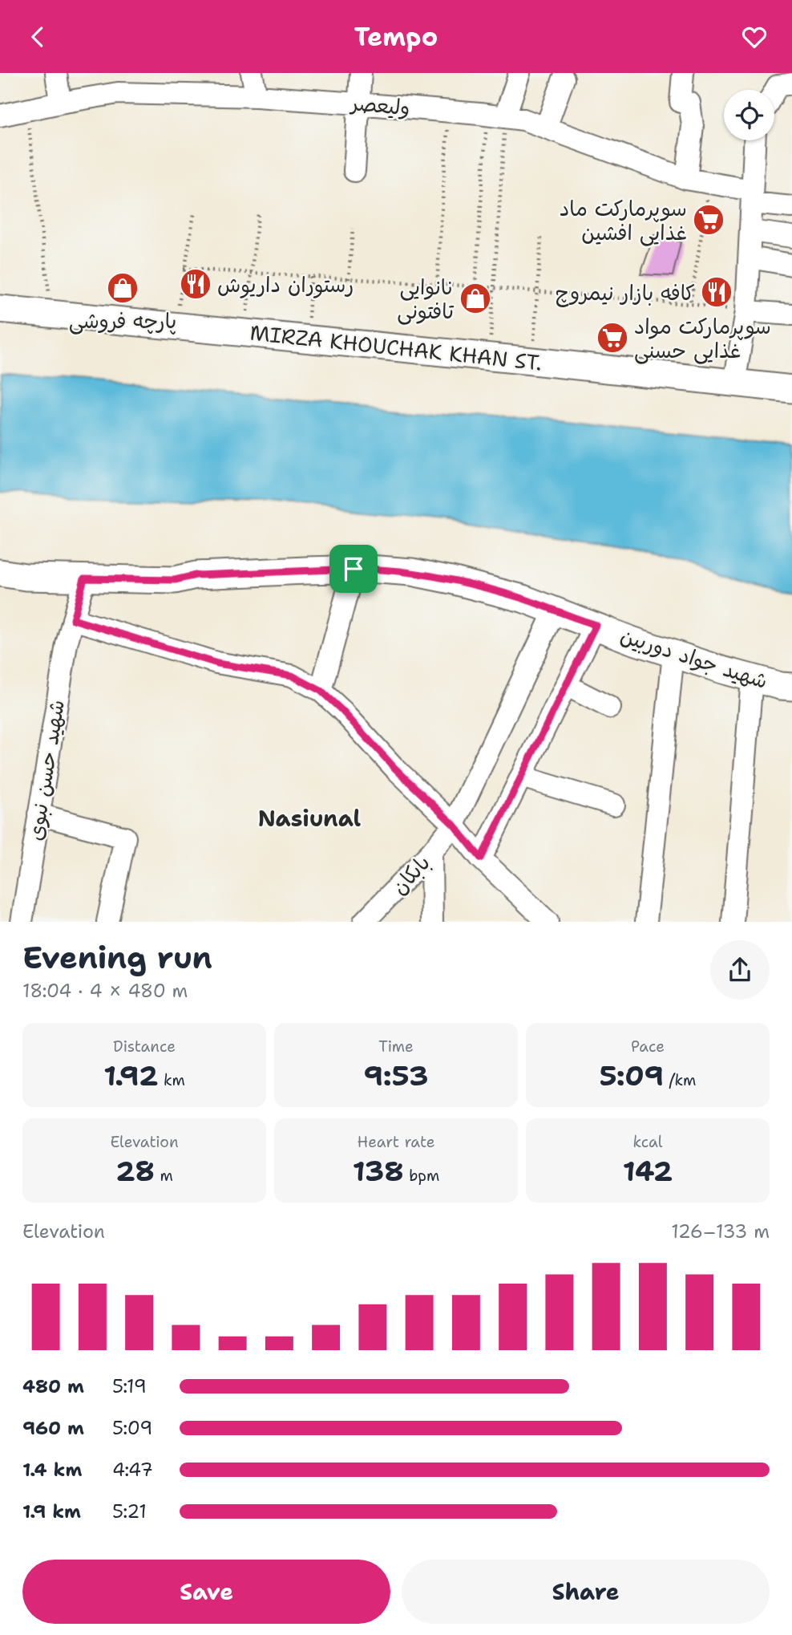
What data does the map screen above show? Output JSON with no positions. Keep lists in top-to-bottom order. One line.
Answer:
{"streets":{"main road":["MIRZA KHOUCHAK KHAN ST.","شهید جواد دوربین"],"street":["ولیعصر","شهید حسن نبوی","بابکان"]},"crossings":[["شهید جواد دوربین","شهید حسن نبوی"],["شهید جواد دوربین","بابکان"]],"districts":["Nasiunal"],"places":{"supermarket":["سوپرمارکت ماد غذایی افشین","سوپرمارکت مواد غذایی حسنی"],"restaurant":["رستوران داریوش","کافه بازار نیمروچ"],"shop":["پارچه فروشی","نانوایی تافتونی"]},"page":{"header":"Tempo","heading":["Evening run","18:04 · 4 × 480 m"],"stats":[["Distance","1.92 km"],["Time","9:53"],["Pace","5:09 /km"],["Elevation","28 m"],["Heart rate","138 bpm"],["kcal","142"]],"chart":["Elevation","126–133 m"],"list":[{"name":"480 m","note":"5:19"},{"name":"960 m","note":"5:09"},{"name":"1.4 km","note":"4:47"},{"name":"1.9 km","note":"5:21"}],"buttons":["Save","Share"]}}
